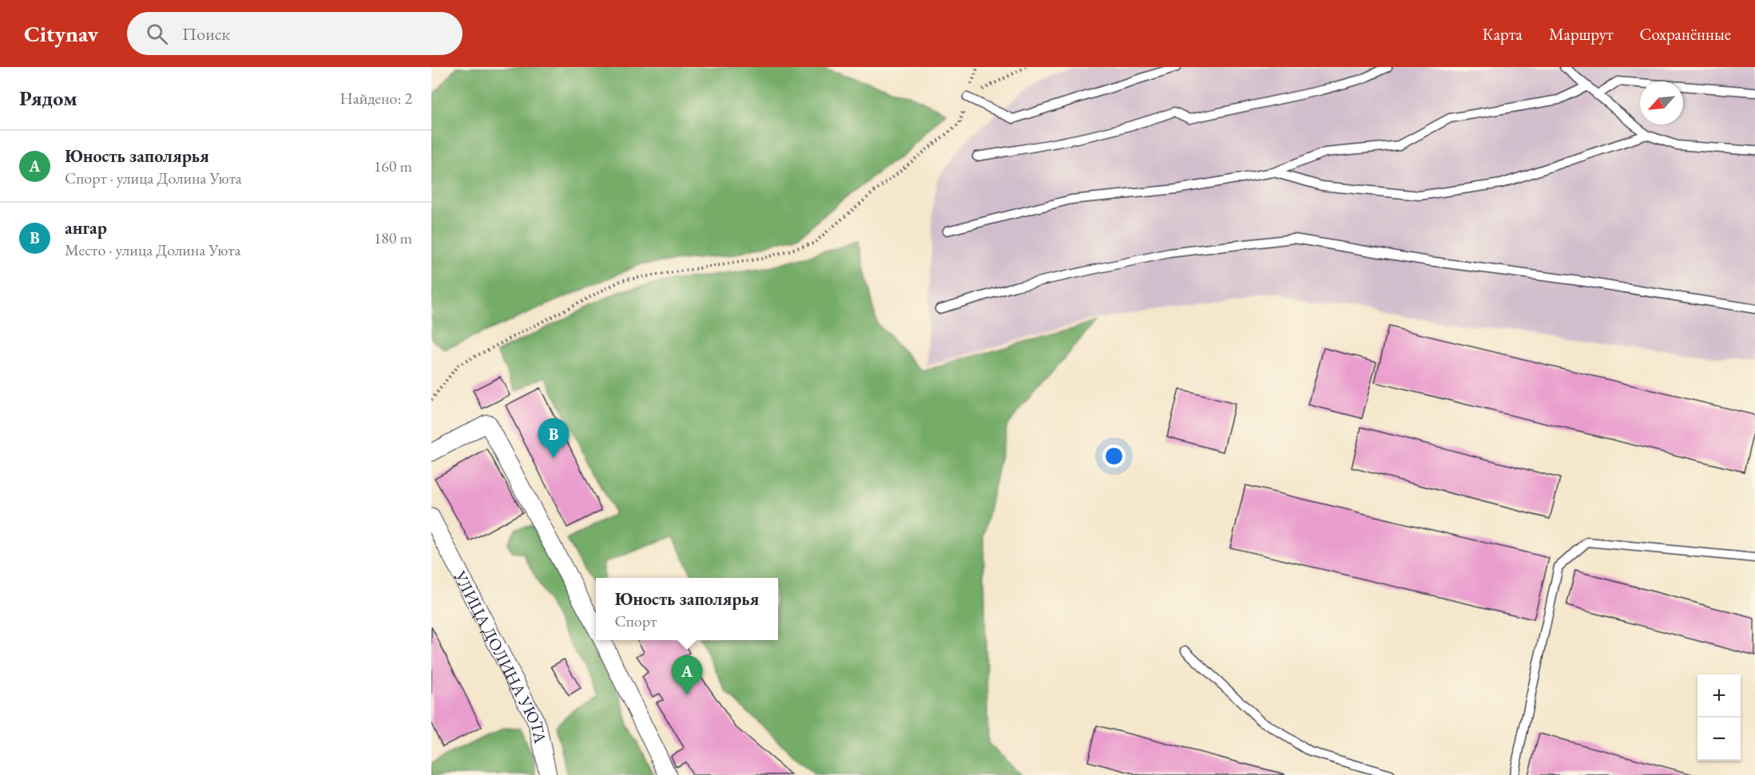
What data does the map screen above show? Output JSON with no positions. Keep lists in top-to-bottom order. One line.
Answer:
{"streets":{"street":["УЛИЦА ДОЛИНА УЮТА"]},"north":"bottom left","page":{"header":"Citynav","search":"Поиск","nav":["Карта","Маршрут","Сохранённые"],"heading":["Рядом","Найдено: 2"],"list":[{"mark":"A","name":"Юность заполярья","note":"Спорт · улица Долина Уюта","value":"160 m"},{"mark":"B","name":"ангар","note":"Место · улица Долина Уюта","value":"180 m"}],"pins":["B","A"],"popup":["Юность заполярья","Спорт"],"map_buttons":["+","−"]}}
